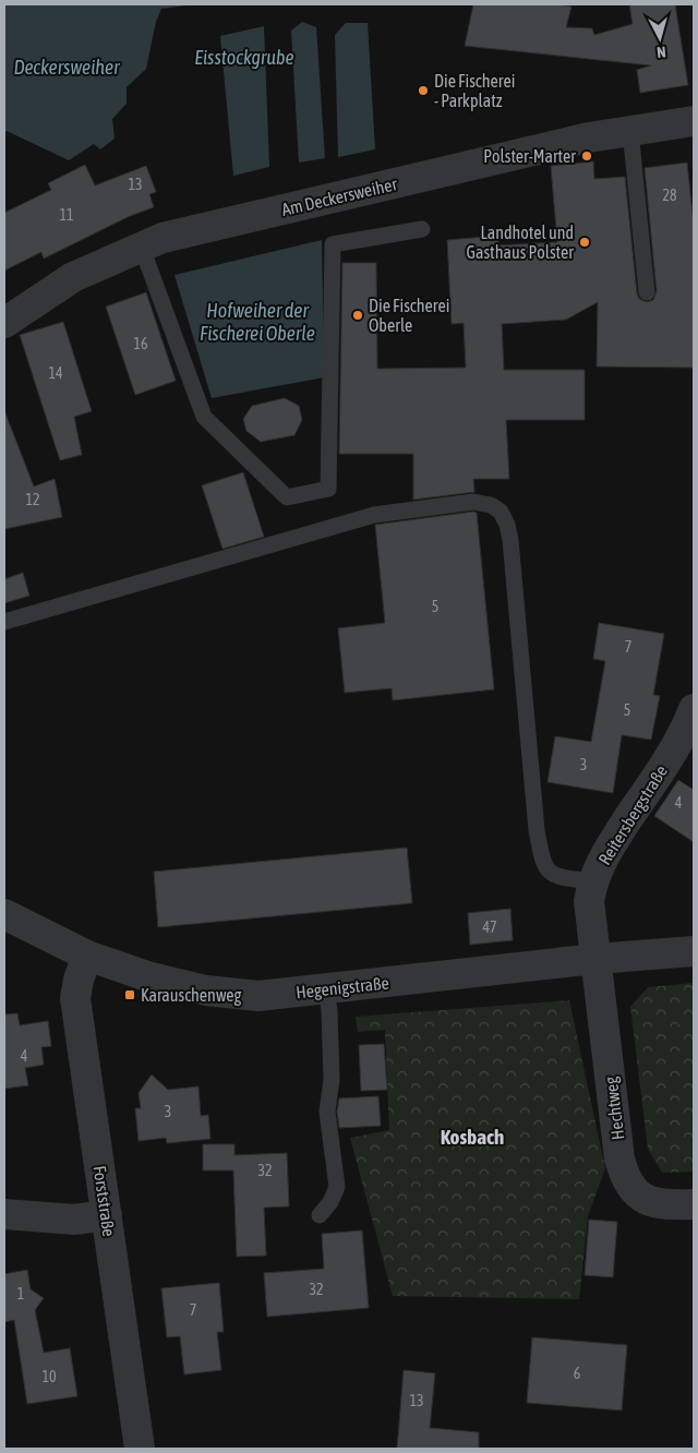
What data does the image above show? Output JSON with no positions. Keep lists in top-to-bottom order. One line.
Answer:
{"streets":{"street":["Am Deckersweiher","Reitersbergstraße","Hegenigstraße","Hechtweg","Forststraße"]},"crossings":[["Reitersbergstraße","Hegenigstraße"],["Reitersbergstraße","Hechtweg"],["Hegenigstraße","Hechtweg"],["Hegenigstraße","Forststraße"]],"districts":["Kosbach"],"water":["Eisstockgrube","Deckersweiher","Hofweiher der Fischerei Oberle"],"places":{"other":["Die Fischerei - Parkplatz","Polster-Marter","Landhotel und Gasthaus Polster","Die Fischerei Oberle"],"transit":["Karauschenweg"]},"house_numbers":["13","28","11","16","14","12","5","7","5","3","4","47","4","3","32","32","1","7","6","10","13"],"north":"bottom"}
